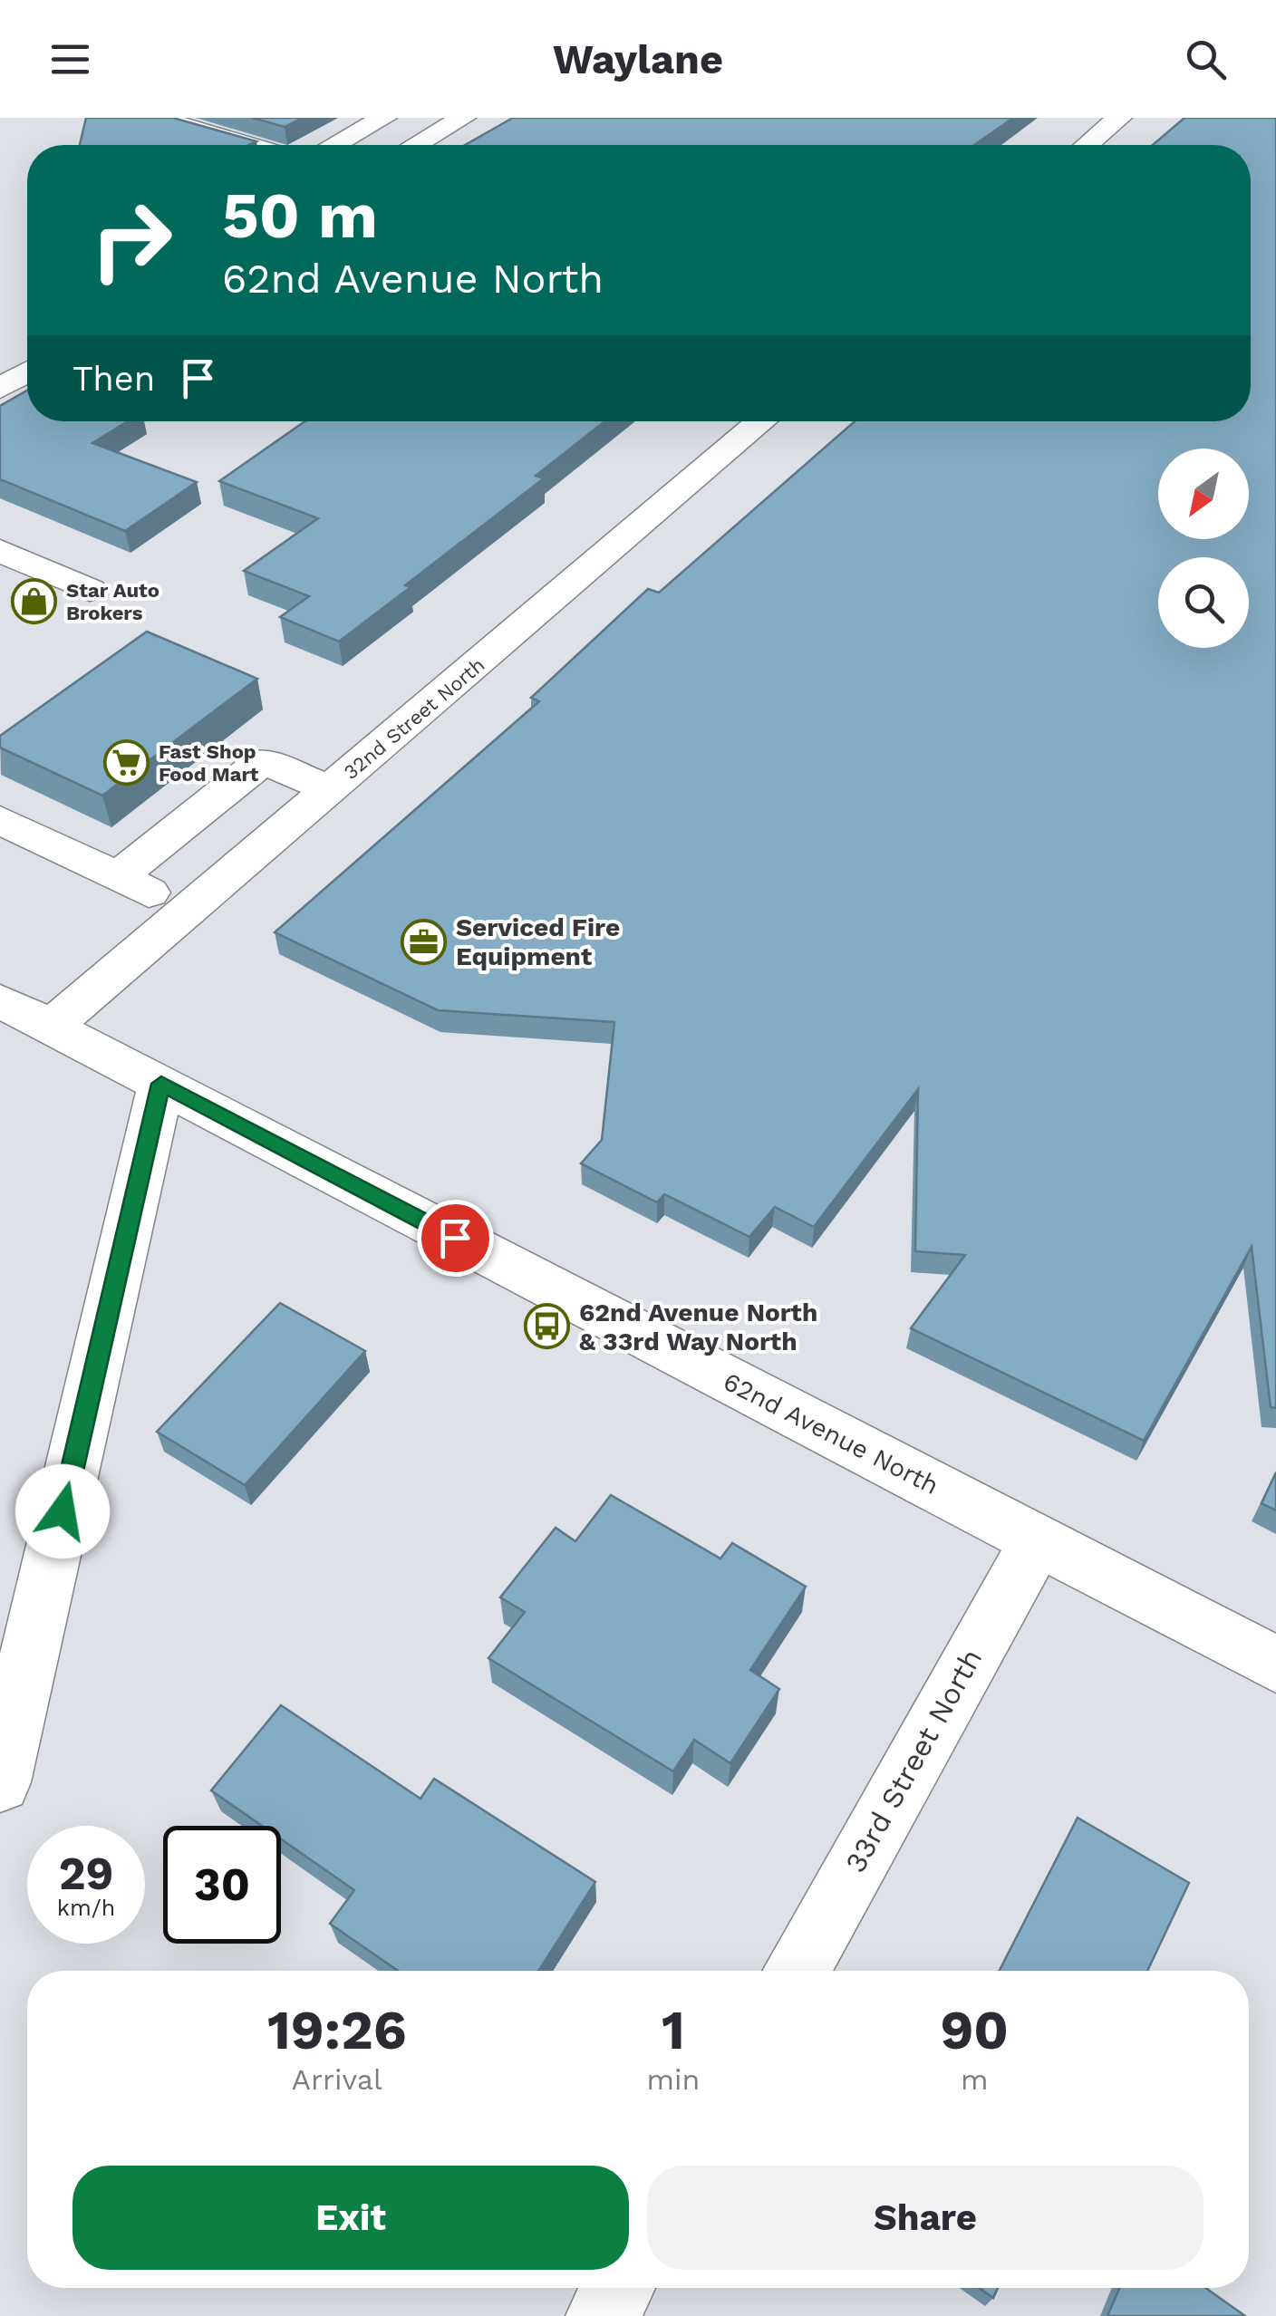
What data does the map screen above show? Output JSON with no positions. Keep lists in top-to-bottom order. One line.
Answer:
{"streets":{"street":["32nd Street North","62nd Avenue North","33rd Street North"]},"crossings":[["32nd Street North","62nd Avenue North"],["62nd Avenue North","33rd Street North"]],"places":{"shop":["Star Auto Brokers"],"supermarket":["Fast Shop Food Mart"],"office":["Serviced Fire Equipment"],"bus stop":["62nd Avenue North & 33rd Way North"]},"north":"bottom left","page":{"header":"Waylane","turn":["50 m","62nd Avenue North"],"then":"Then","speed":"29 km/h","limit":"30","eta":["19:26","Arrival","1","min","90","m"],"buttons":["Exit","Share"]}}
